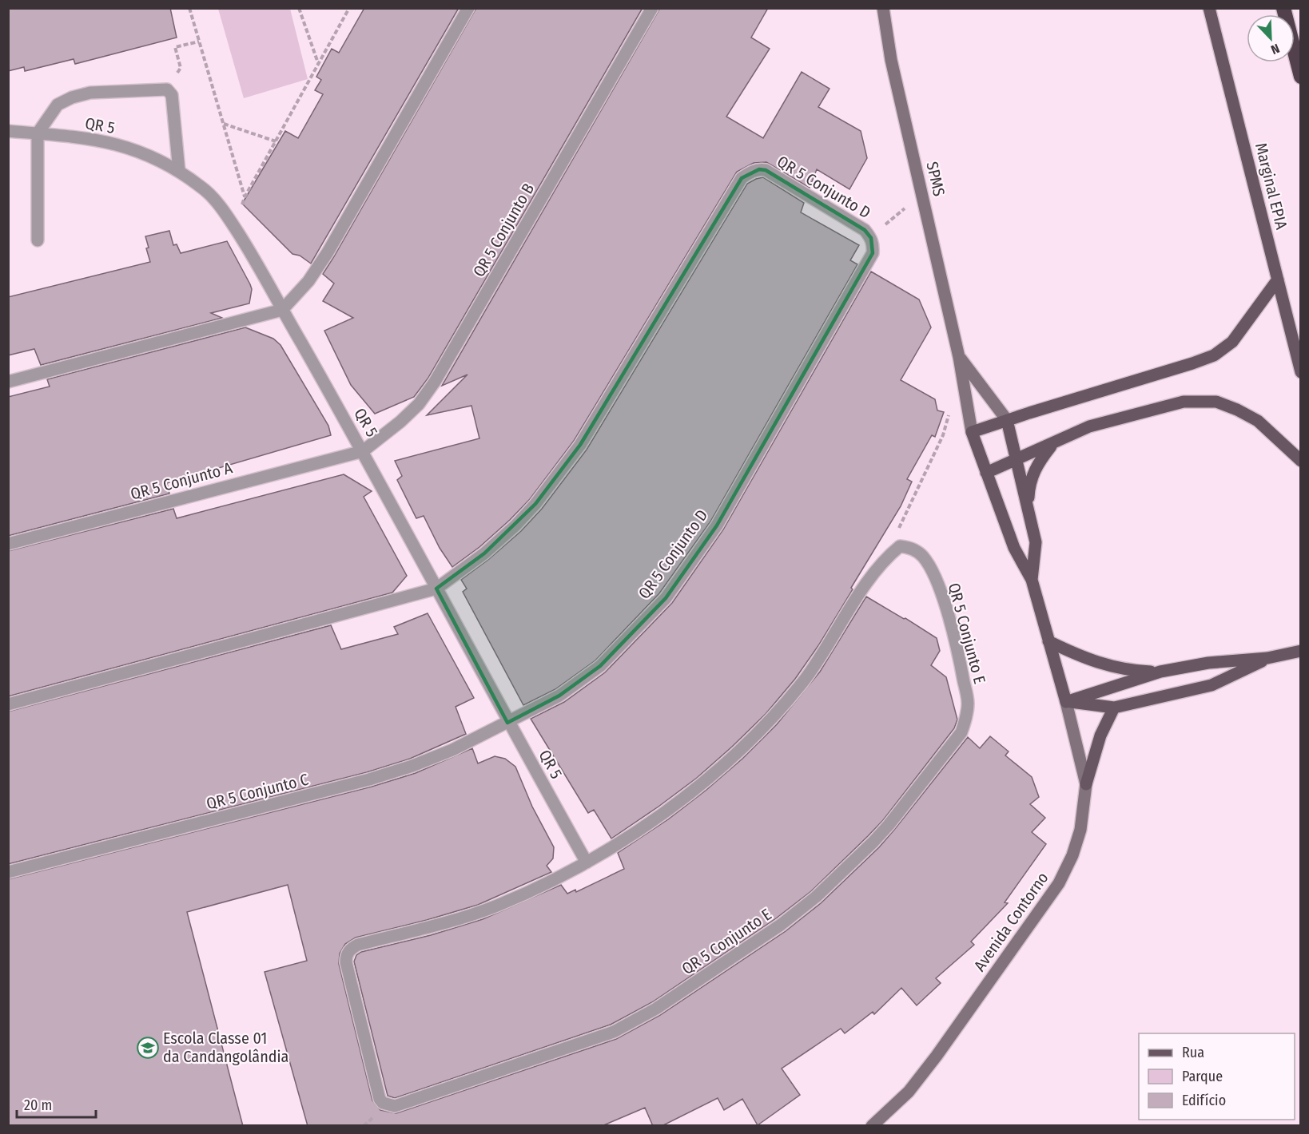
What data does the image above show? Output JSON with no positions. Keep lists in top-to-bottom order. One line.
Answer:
{"streets":{"main road":["Marginal EPIA"],"street":["QR 5","SPMS","QR 5 Conjunto D","QR 5 Conjunto B","QR 5 Conjunto A","QR 5 Conjunto E","QR 5 Conjunto C","Avenida Contorno"]},"crossings":[["QR 5","QR 5 Conjunto D"],["QR 5","QR 5 Conjunto B"],["QR 5","QR 5 Conjunto A"],["QR 5","QR 5 Conjunto E"],["QR 5","QR 5 Conjunto C"],["QR 5 Conjunto D","QR 5 Conjunto C"],["QR 5 Conjunto B","QR 5 Conjunto A"]],"places":{"school or university":["Escola Classe 01 da Candangolândia"]},"legend":["Rua","Parque","Edifício"],"scale_bar":"20 m","north":"bottom right"}
